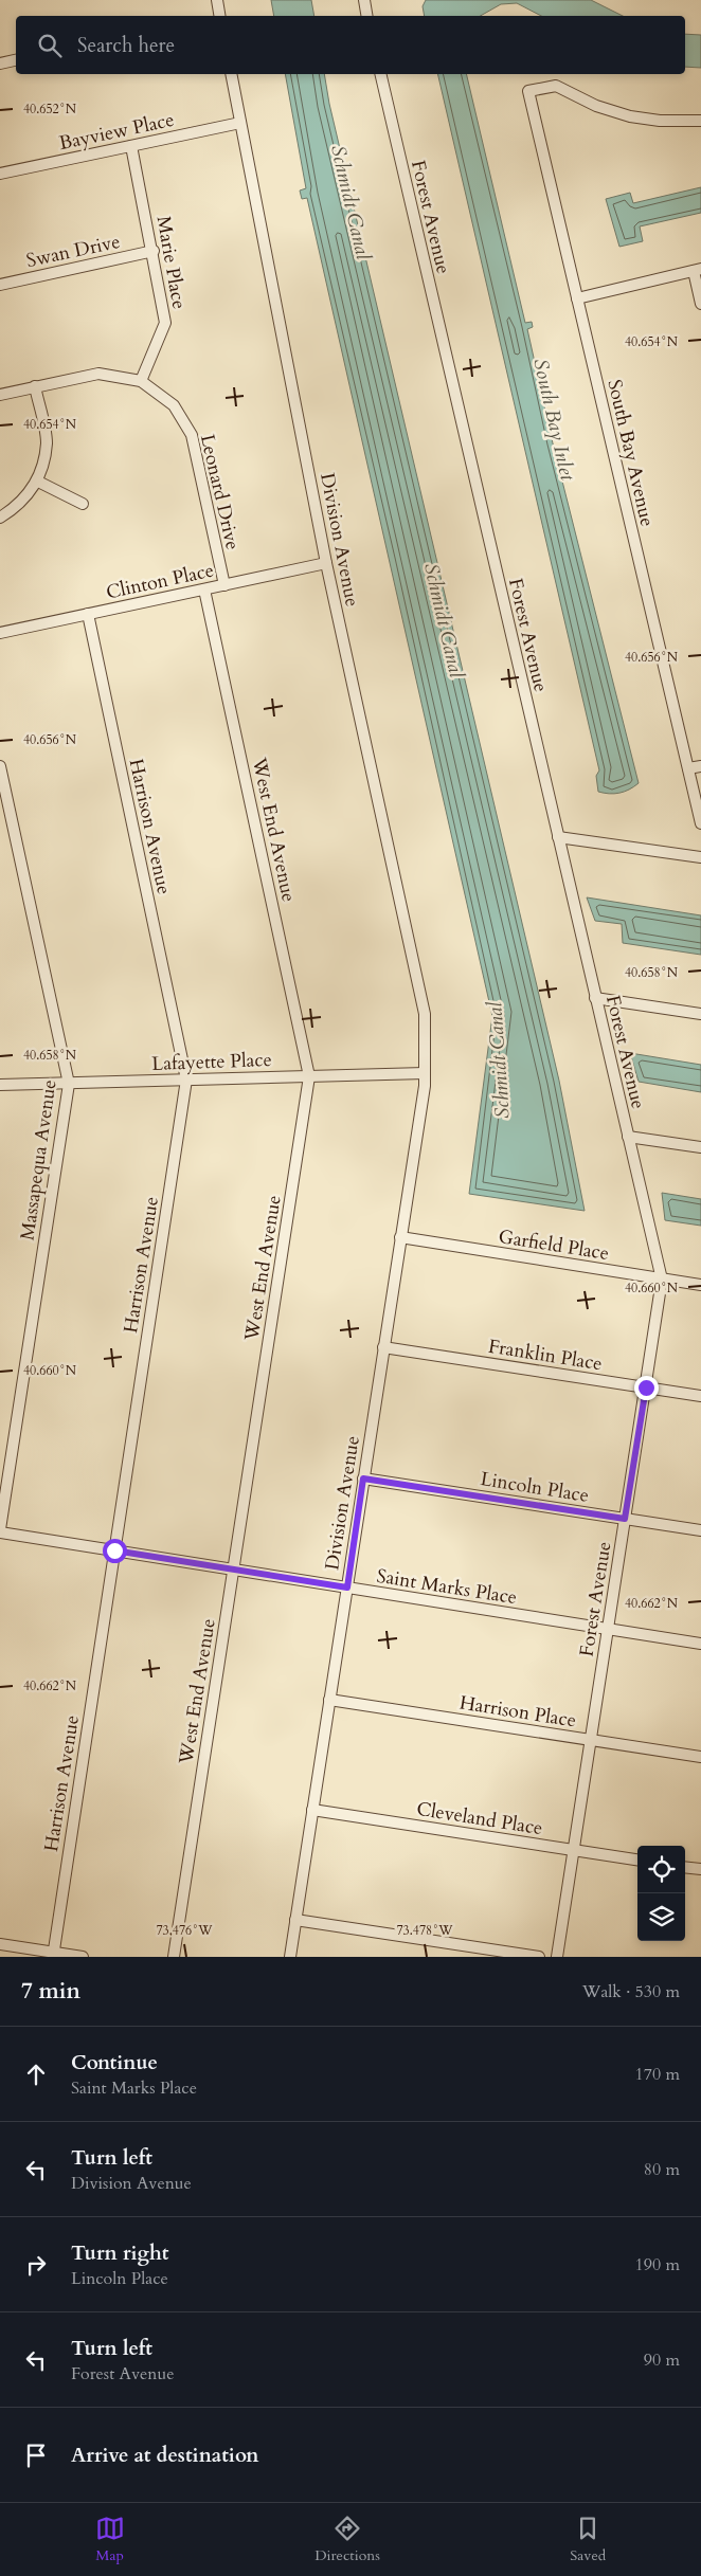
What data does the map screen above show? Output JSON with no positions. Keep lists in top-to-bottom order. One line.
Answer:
{"streets":{"street":["Bayview Place","Forest Avenue","Swan Drive","Marie Place","South Bay Avenue","Leonard Drive","Division Avenue","Clinton Place","Harrison Avenue","West End Avenue","Lafayette Place","Massapequa Avenue","Garfield Place","Franklin Place","Lincoln Place","Saint Marks Place","Harrison Place","Cleveland Place"]},"crossings":[["Bayview Place","Marie Place"],["Bayview Place","Division Avenue"],["Forest Avenue","Garfield Place"],["Forest Avenue","Franklin Place"],["Forest Avenue","Lincoln Place"],["Forest Avenue","Saint Marks Place"],["Forest Avenue","Harrison Place"],["Forest Avenue","Cleveland Place"],["Swan Drive","Marie Place"],["Marie Place","Leonard Drive"],["Leonard Drive","Clinton Place"],["Division Avenue","Clinton Place"],["Division Avenue","Lafayette Place"],["Division Avenue","Garfield Place"],["Division Avenue","Franklin Place"],["Division Avenue","Lincoln Place"],["Division Avenue","Saint Marks Place"],["Division Avenue","Harrison Place"],["Division Avenue","Cleveland Place"],["Clinton Place","Harrison Avenue"],["Clinton Place","West End Avenue"],["Harrison Avenue","Lafayette Place"],["Harrison Avenue","Saint Marks Place"],["West End Avenue","Lafayette Place"],["West End Avenue","Saint Marks Place"],["Lafayette Place","Massapequa Avenue"],["Massapequa Avenue","Saint Marks Place"]],"water":["Schmidt Canal","South Bay Inlet"],"page":{"search":"Search here","heading":["7 min","Walk · 530 m"],"list":[["Continue","Saint Marks Place","170 m"],["Turn left","Division Avenue","80 m"],["Turn right","Lincoln Place","190 m"],["Turn left","Forest Avenue","90 m"],"Arrive at destination"],"nav":["Map","Directions","Saved"]},"coordinates":["40.652°N","40.654°N","40.656°N","40.658°N","40.660°N","40.662°N","73.476°W","73.478°W"]}
